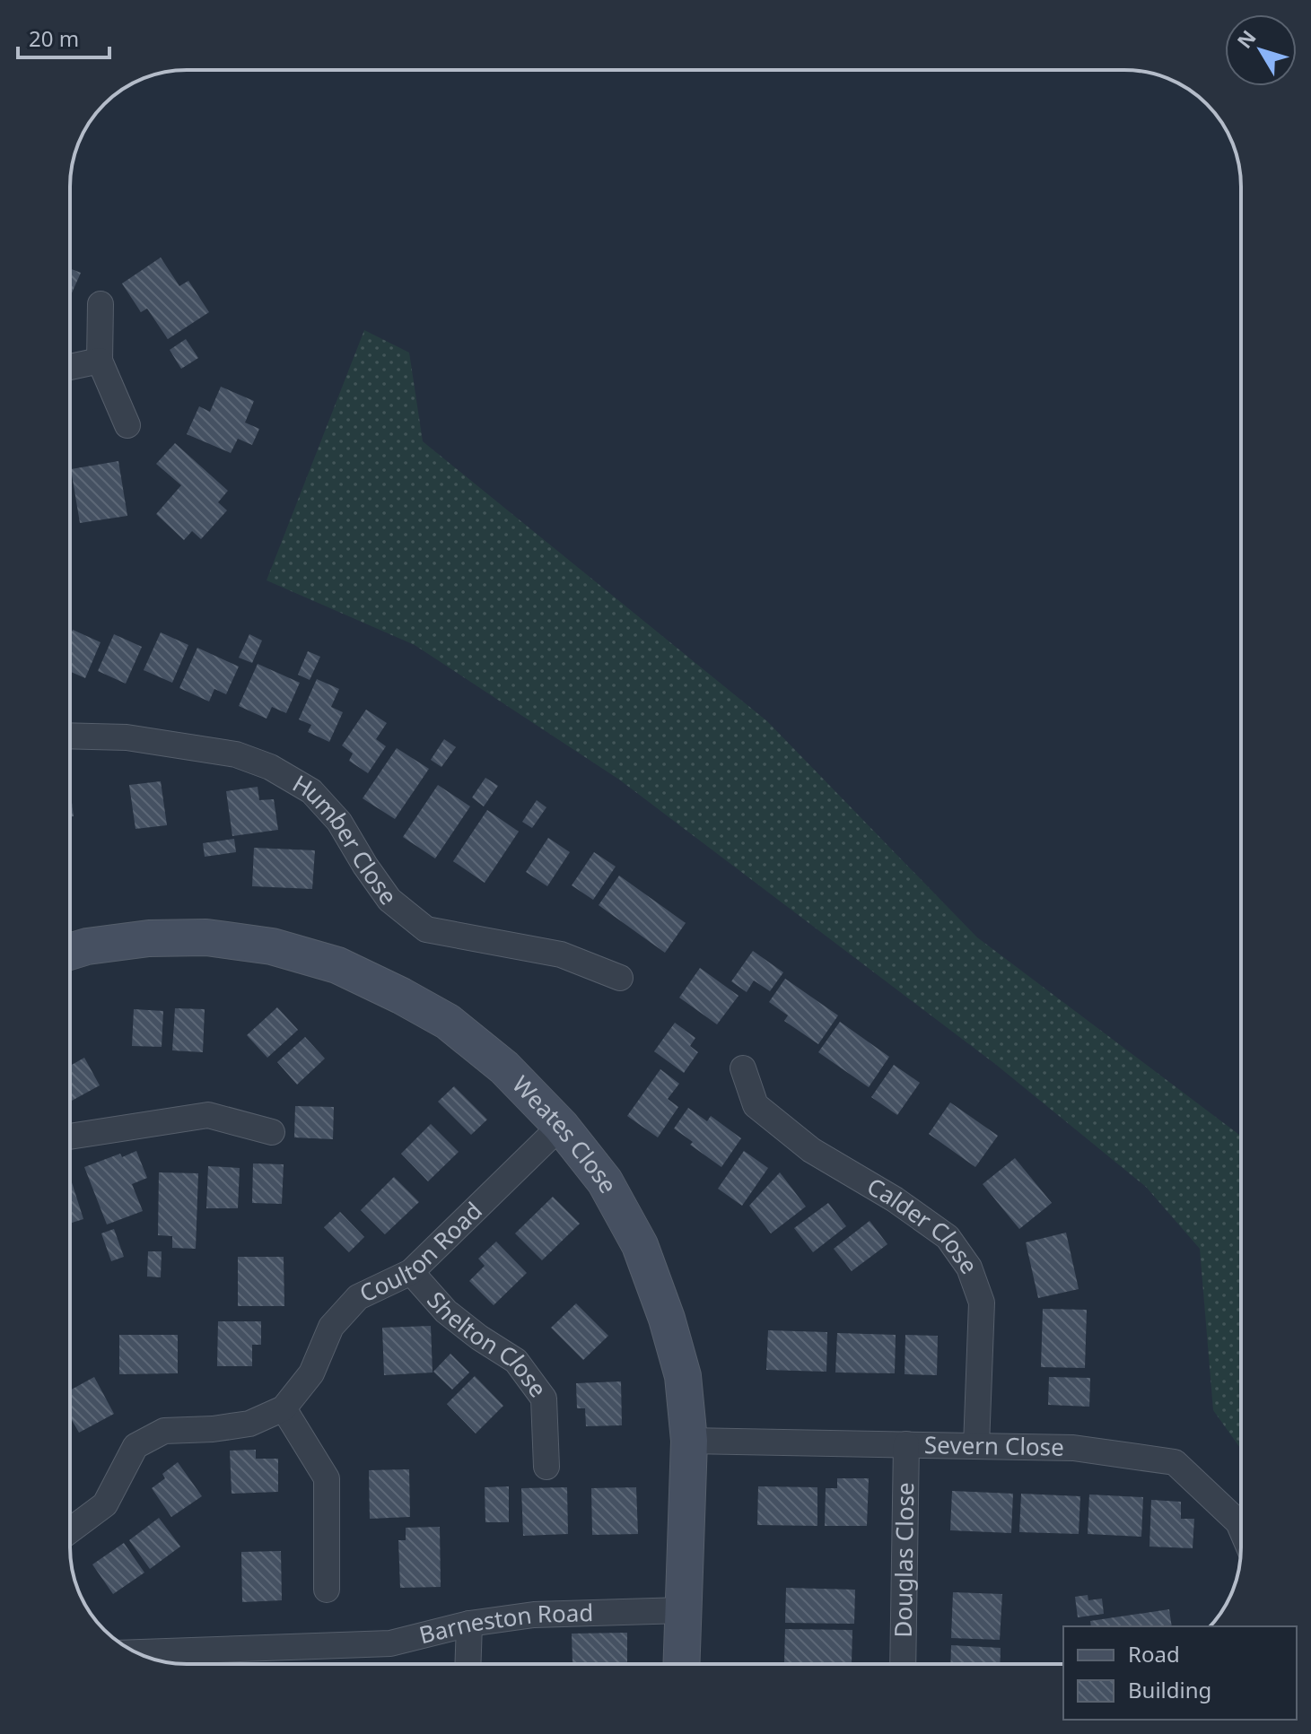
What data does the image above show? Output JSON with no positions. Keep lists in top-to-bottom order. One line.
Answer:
{"streets":{"street":["Humber Close","Weates Close","Calder Close","Coulton Road","Shelton Close","Severn Close","Douglas Close","Barneston Road"]},"crossings":[["Weates Close","Coulton Road"],["Weates Close","Severn Close"],["Weates Close","Barneston Road"],["Calder Close","Severn Close"],["Coulton Road","Shelton Close"],["Severn Close","Douglas Close"]],"legend":["Road","Building"],"scale_bar":"20 m","north":"top left"}
